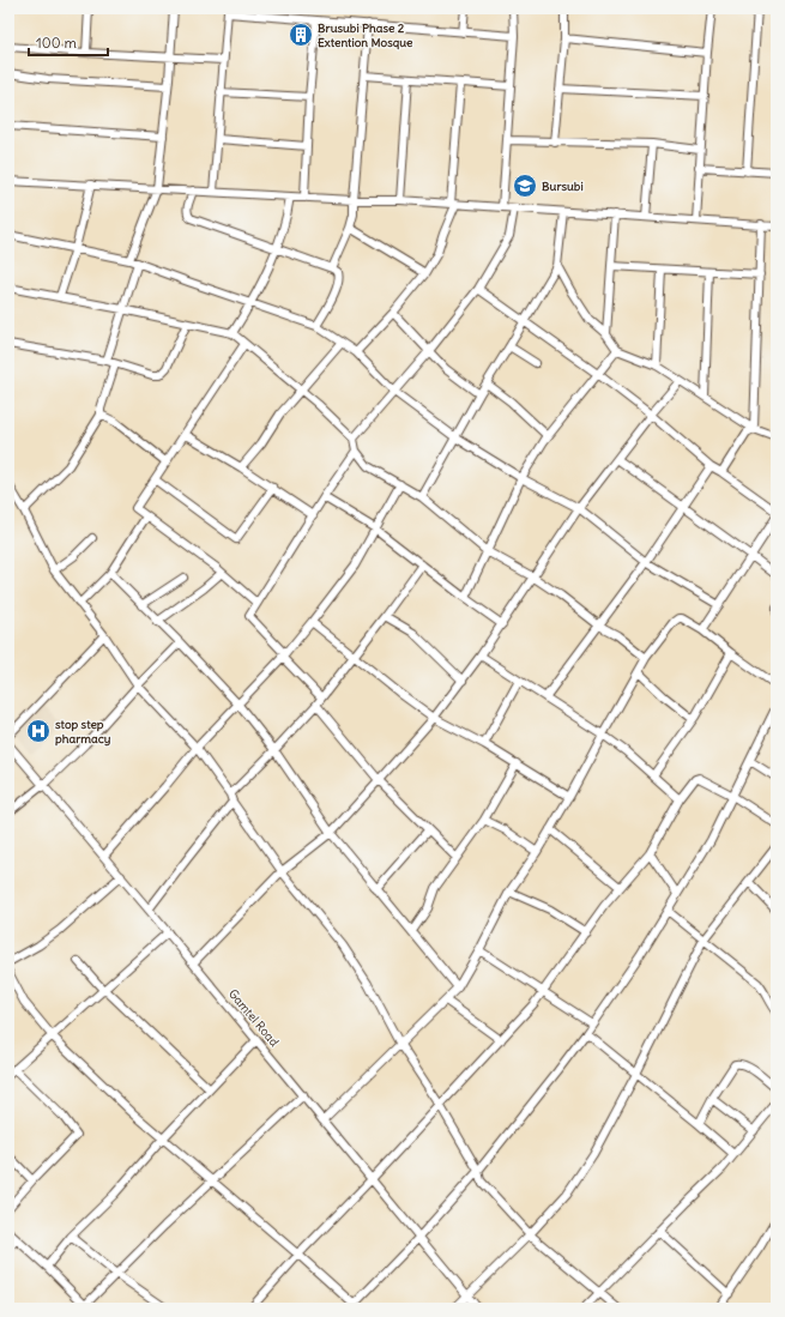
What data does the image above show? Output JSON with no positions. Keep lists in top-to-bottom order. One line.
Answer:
{"streets":{"street":["Gamtel Road"]},"places":{"building":["Brusubi Phase 2 Extention Mosque"],"school or university":["Bursubi"],"hospital":["stop step pharmacy"]},"scale_bar":"100 m"}
